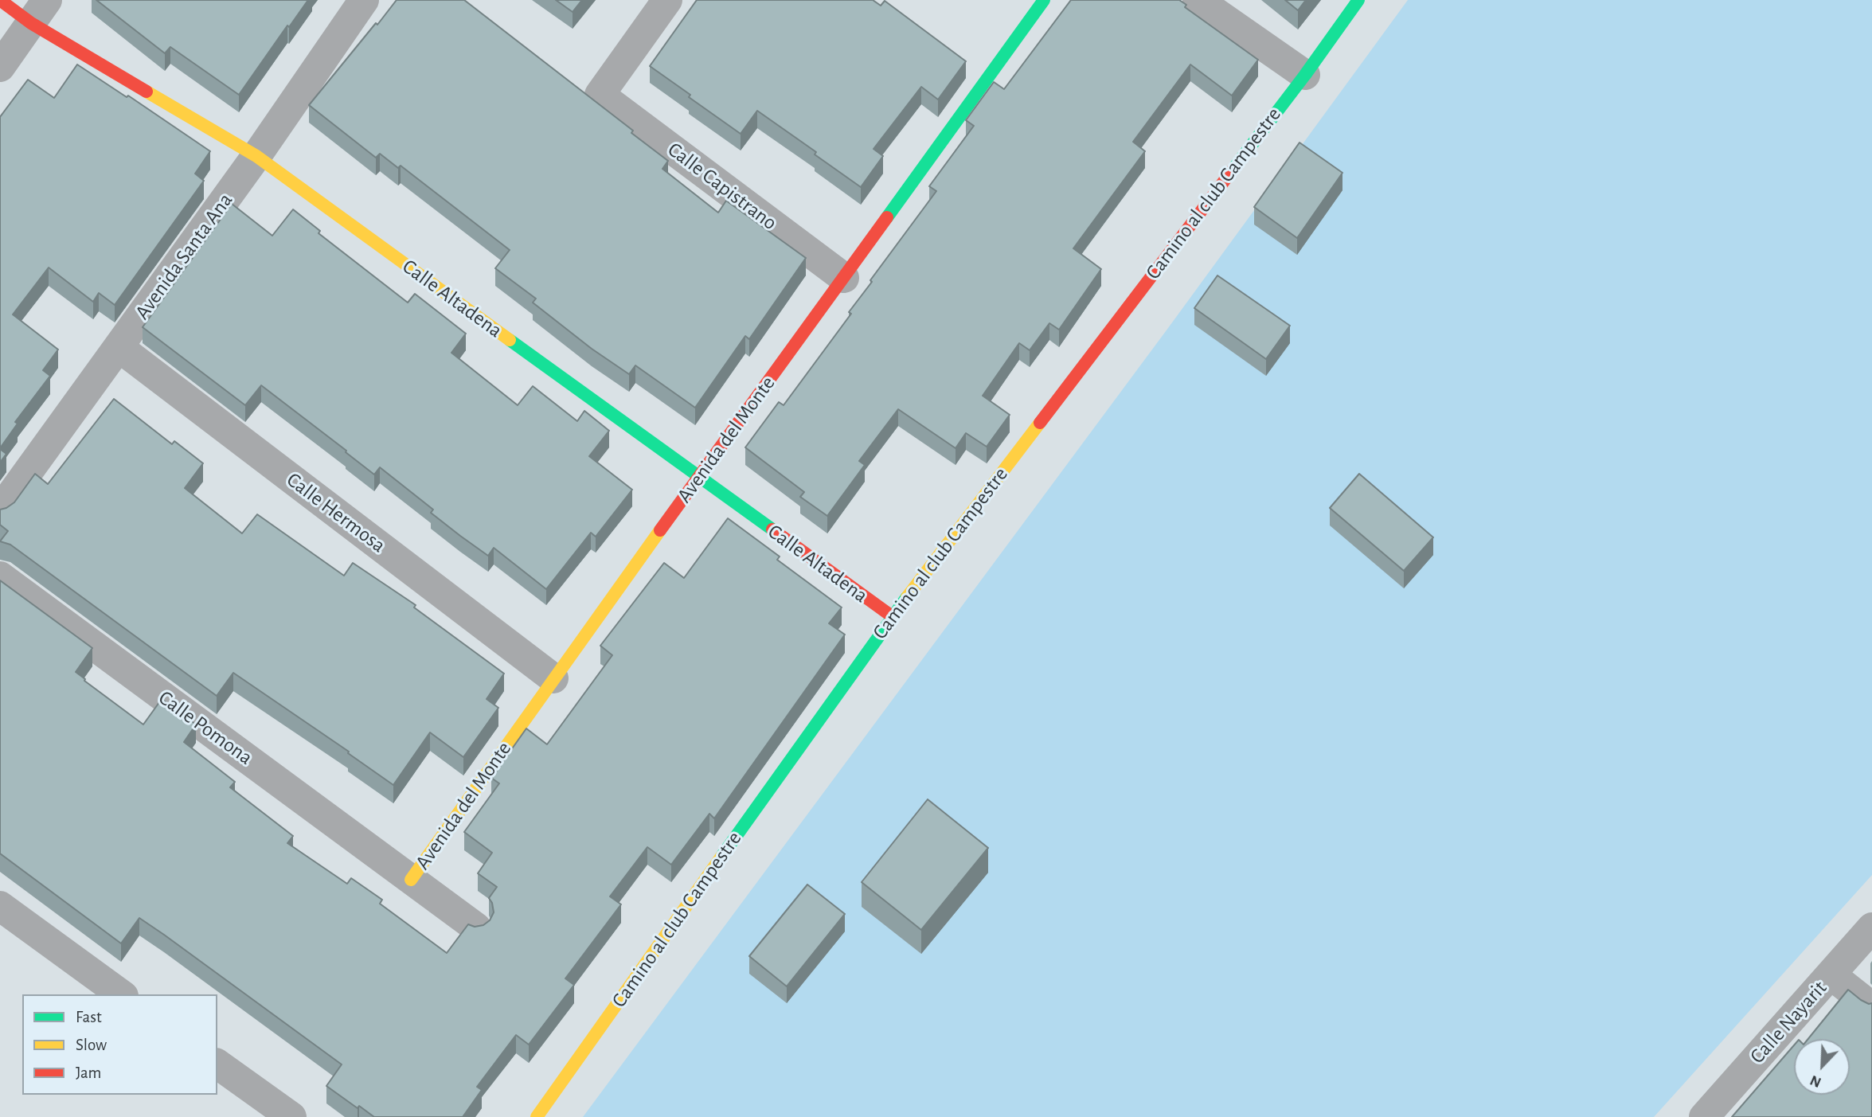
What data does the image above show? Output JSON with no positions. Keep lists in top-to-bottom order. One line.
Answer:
{"streets":{"street":["Calle Capistrano","Camino al club Campestre","Avenida Santa Ana","Calle Altadena","Avenida del Monte","Calle Hermosa","Calle Pomona","Calle Nayarit"]},"crossings":[["Calle Capistrano","Avenida del Monte"],["Camino al club Campestre","Calle Altadena"],["Avenida Santa Ana","Calle Altadena"],["Avenida Santa Ana","Calle Hermosa"],["Calle Altadena","Avenida del Monte"],["Avenida del Monte","Calle Hermosa"],["Avenida del Monte","Calle Pomona"]],"legend":["Fast","Slow","Jam"],"north":"bottom left"}
